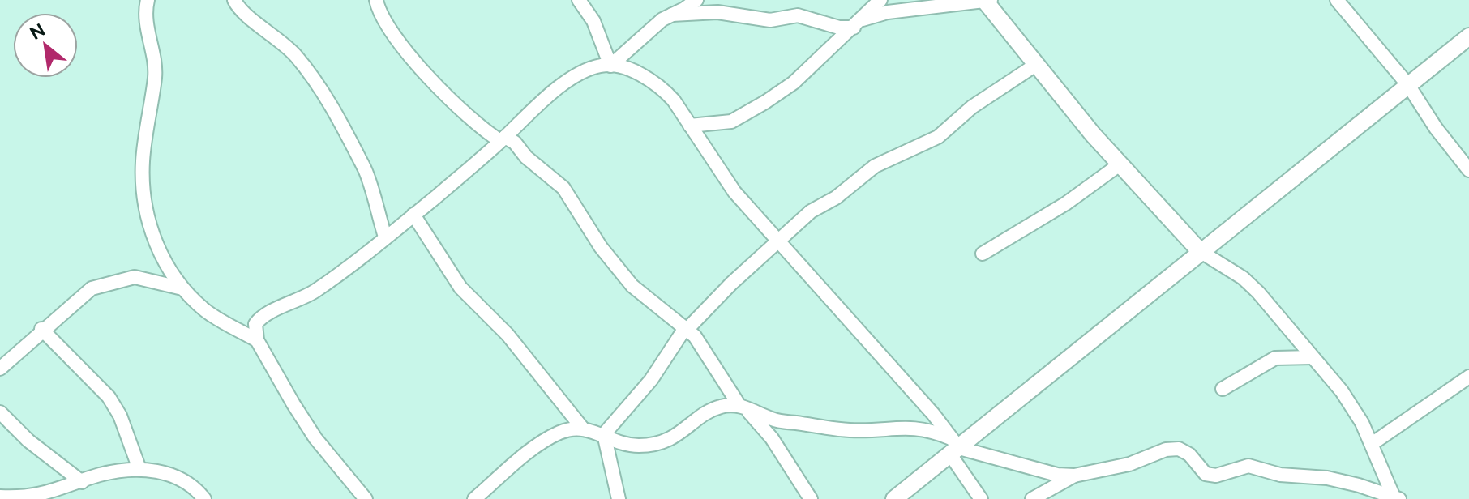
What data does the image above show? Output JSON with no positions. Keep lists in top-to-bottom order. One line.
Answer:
{"north":"top left"}
